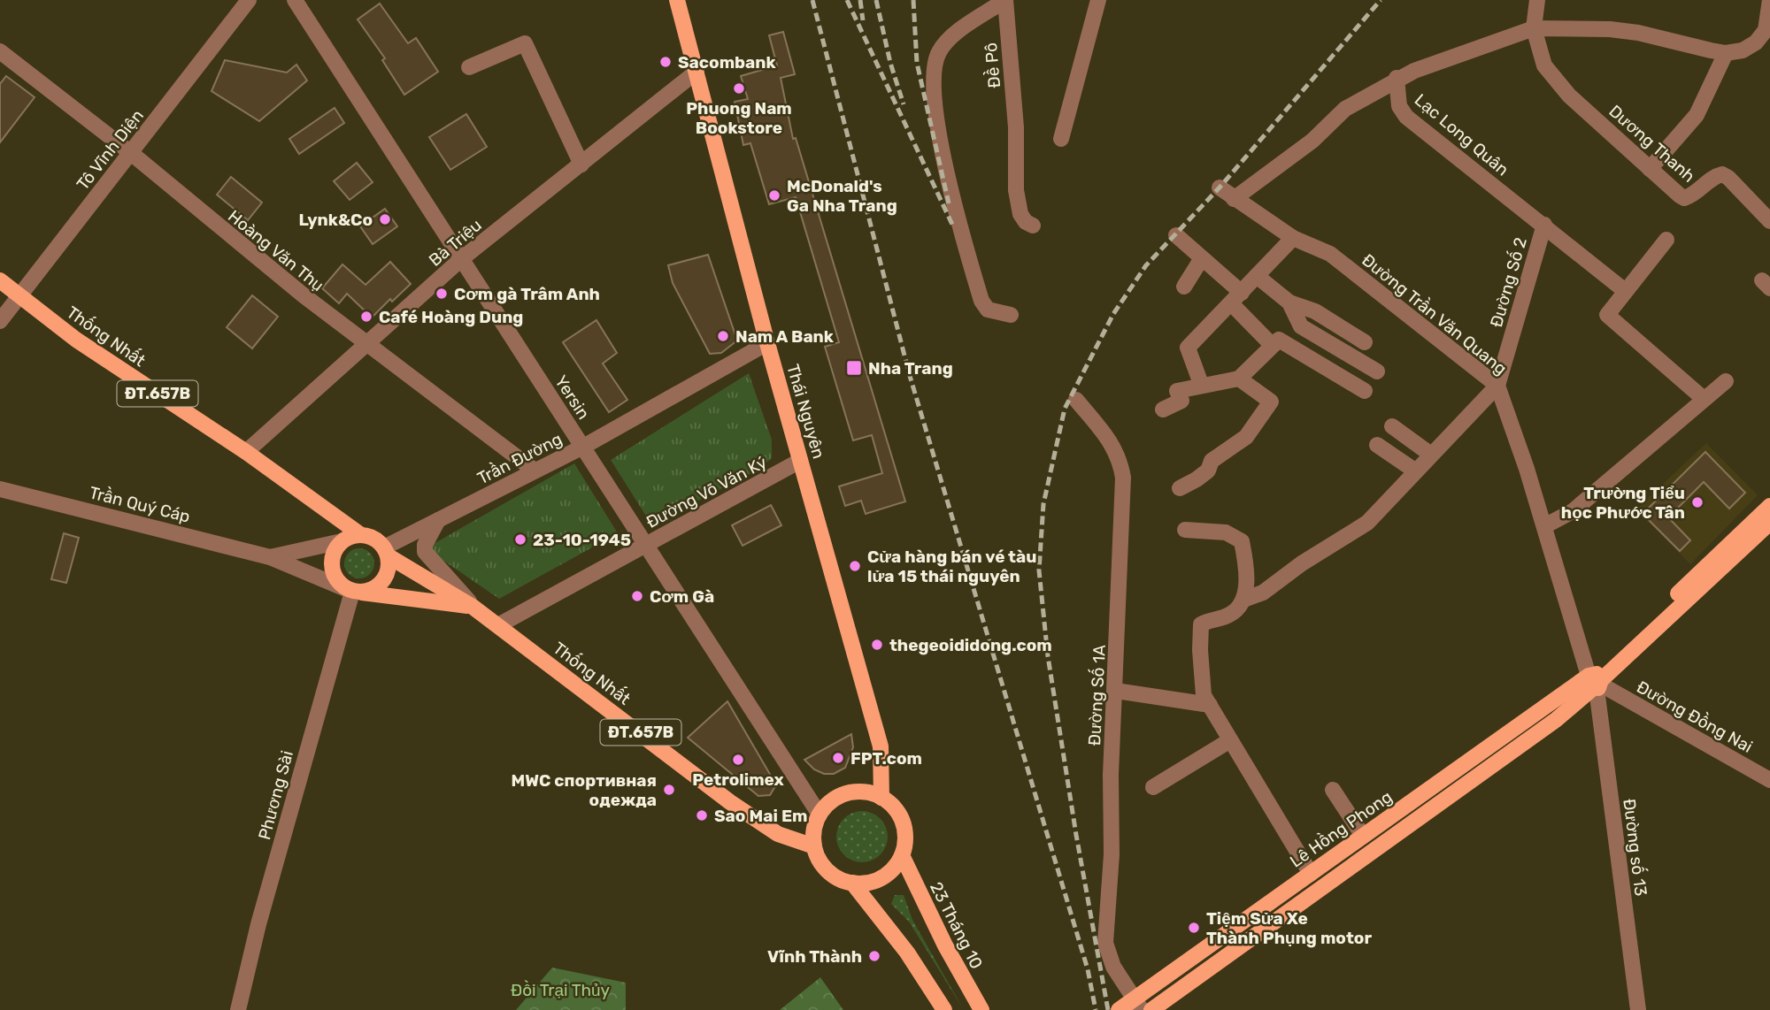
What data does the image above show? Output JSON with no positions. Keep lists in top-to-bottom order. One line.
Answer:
{"streets":{"main road":["Thống Nhất","ĐT.657B","Thái Nguyên","Lê Hồng Phong","23 Tháng 10"],"street":["Đề Pô","Lạc Long Quân","Dương Thanh","Tô Vĩnh Diện","Bà Triệu","Hoàng Văn Thụ","Đường Số 2","Đường Trần Văn Quang","Yersin","Trần Đường","Đường Võ Văn Ký","Trần Quý Cáp","Đường Số 1A","Đường Đồng Nai","Phương Sài","Đường số 13"]},"crossings":[["Lạc Long Quân","Dương Thanh"],["Lạc Long Quân","Đường Số 2"],["Tô Vĩnh Diện","Hoàng Văn Thụ"],["Tô Vĩnh Diện","Thống Nhất"],["Bà Triệu","Hoàng Văn Thụ"],["Bà Triệu","Thống Nhất"],["Bà Triệu","Yersin"],["Bà Triệu","Thái Nguyên"],["Hoàng Văn Thụ","Trần Đường"],["Đường Số 2","Đường Trần Văn Quang"],["Đường Trần Văn Quang","Đường Đồng Nai"],["Đường Trần Văn Quang","Lê Hồng Phong"],["Đường Trần Văn Quang","Đường số 13"],["Thống Nhất","Yersin"],["Thống Nhất","Thái Nguyên"],["Thống Nhất","Trần Đường"],["Thống Nhất","Đường Võ Văn Ký"],["Thống Nhất","Trần Quý Cáp"],["Thống Nhất","Phương Sài"],["Thống Nhất","23 Tháng 10"],["Yersin","Thái Nguyên"],["Yersin","Trần Đường"],["Yersin","Đường Võ Văn Ký"],["Yersin","23 Tháng 10"],["Thái Nguyên","Trần Đường"],["Thái Nguyên","Đường Võ Văn Ký"],["Thái Nguyên","23 Tháng 10"],["Trần Đường","Trần Quý Cáp"],["Trần Đường","Phương Sài"],["Trần Quý Cáp","Phương Sài"],["Đường Số 1A","Lê Hồng Phong"],["Đường Đồng Nai","Lê Hồng Phong"],["Đường Đồng Nai","Đường số 13"],["Lê Hồng Phong","Đường số 13"]],"parks":["Đồi Trại Thủy"],"places":{"other":["Sacombank","Phuong Nam Bookstore","McDonald's Ga Nha Trang","Lynk&Co","Cơm gà Trâm Anh","Café Hoàng Dung","Nam A Bank","Trường Tiểu học Phước Tân","23-10-1945","Cửa hàng bán vé tàu lửa 15 thái nguyên","Cơm Gà","thegeoididong.com","FPT.com","Petrolimex","MWC спортивная одежда","Sao Mai Em","Tiệm Sửa Xe Thành Phụng motor","Vĩnh Thành"],"transit":["Nha Trang"]}}
